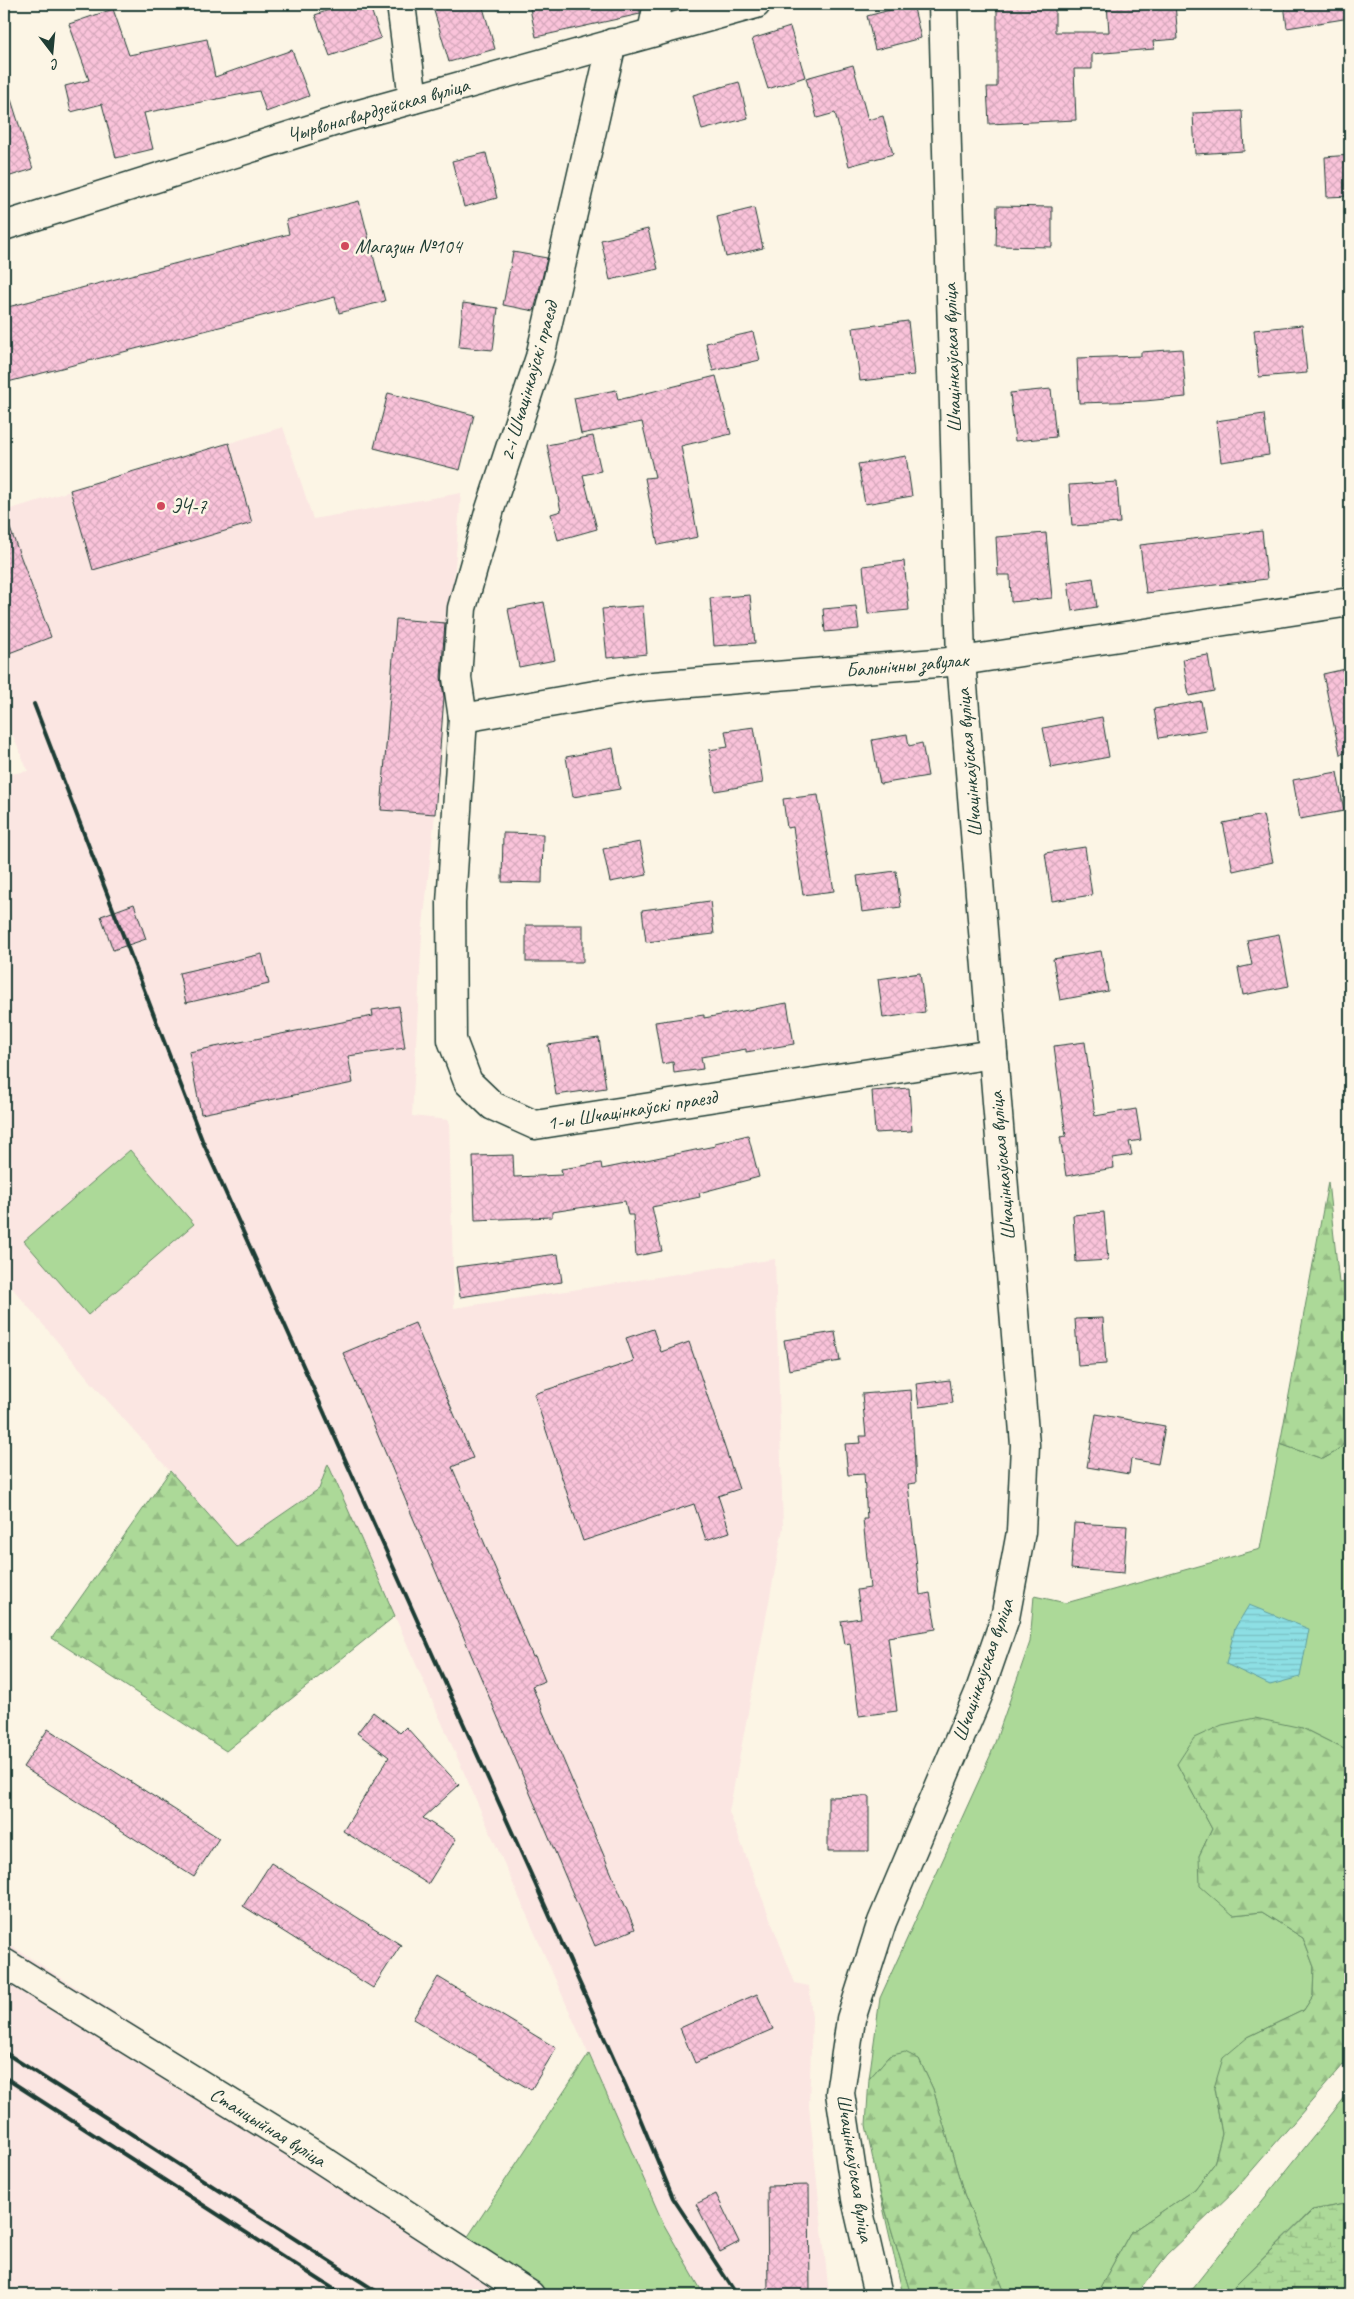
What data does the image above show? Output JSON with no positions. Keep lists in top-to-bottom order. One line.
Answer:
{"streets":{"street":["Чырвонагвардзейская вуліца","Шчацінкаўская вуліца","2-і Шчацінкаўскі праезд","Бальнічны завулак","1-ы Шчацінкаўскі праезд","Станцыйная вуліца"]},"crossings":[["Чырвонагвардзейская вуліца","2-і Шчацінкаўскі праезд"],["Шчацінкаўская вуліца","Бальнічны завулак"],["Шчацінкаўская вуліца","1-ы Шчацінкаўскі праезд"],["2-і Шчацінкаўскі праезд","Бальнічны завулак"],["2-і Шчацінкаўскі праезд","1-ы Шчацінкаўскі праезд"],["Бальнічны завулак","1-ы Шчацінкаўскі праезд"]],"places":["Магазин №104","ЭЧ-7"],"north":"bottom"}
